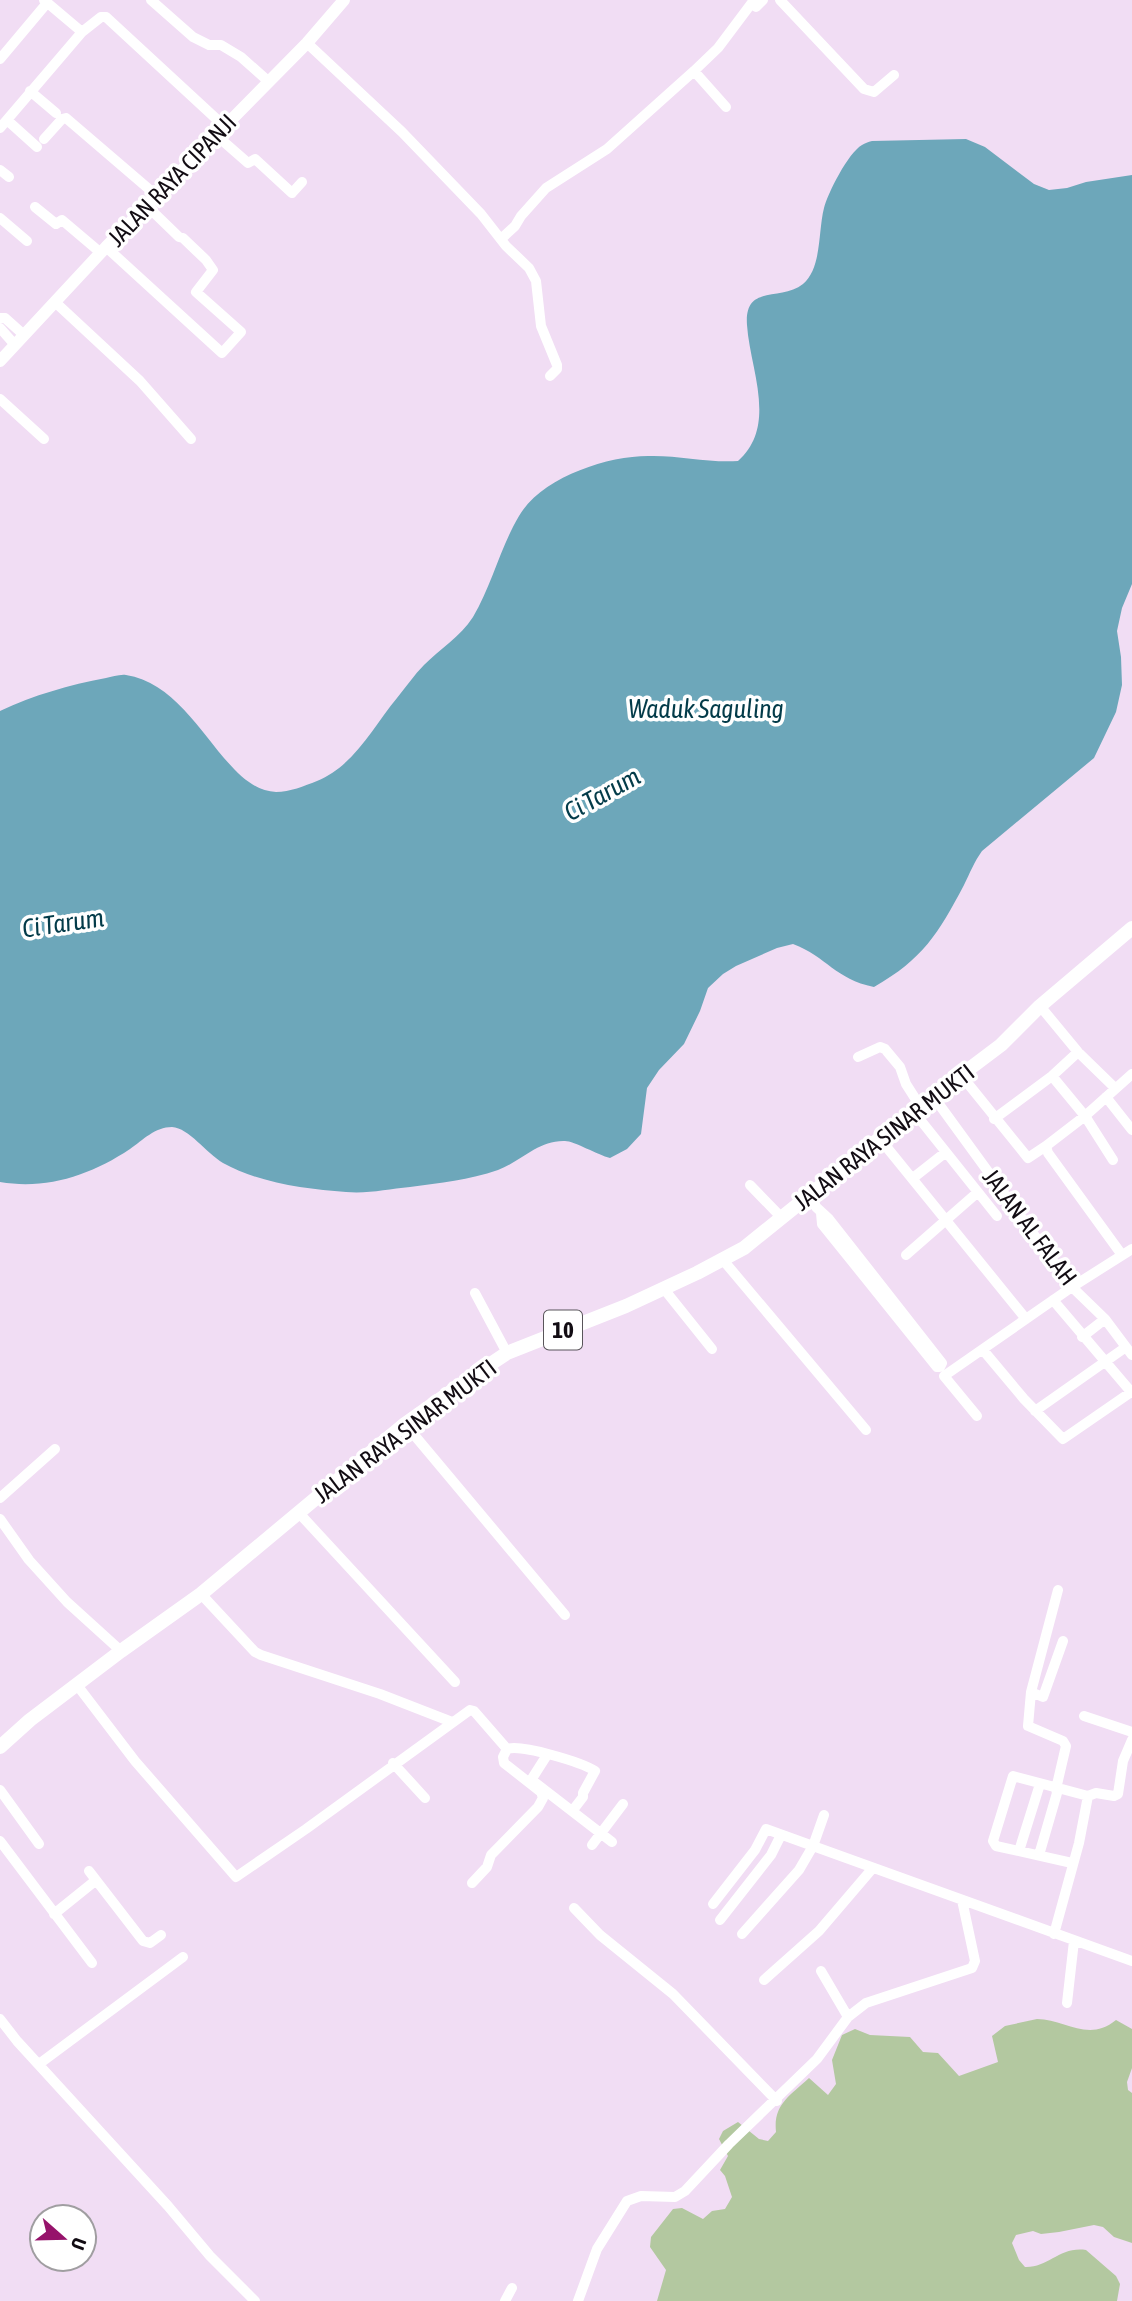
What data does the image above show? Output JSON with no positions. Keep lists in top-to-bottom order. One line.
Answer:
{"streets":{"highway":["JALAN RAYA SINAR MUKTI","10"],"main road":["JALAN RAYA CIPANJI"],"street":["JALAN AL FALAH"]},"crossings":[["JALAN RAYA SINAR MUKTI","JALAN AL FALAH"]],"water":["Waduk Saguling","Ci Tarum"],"north":"right"}
